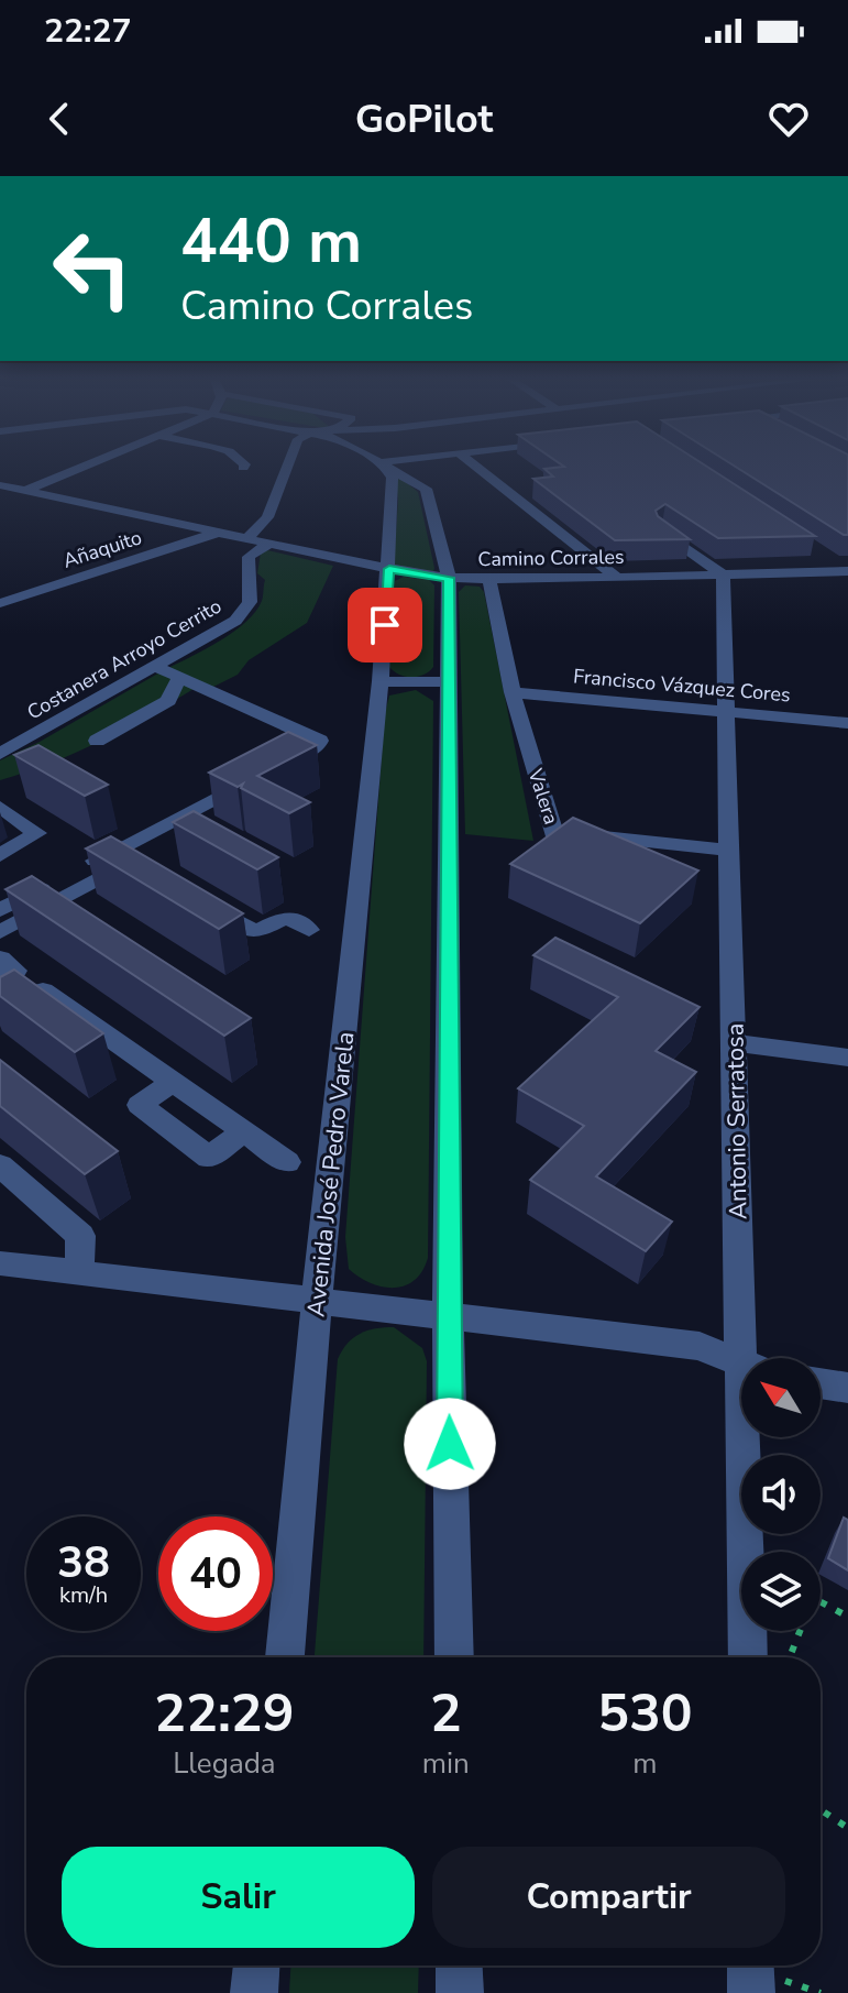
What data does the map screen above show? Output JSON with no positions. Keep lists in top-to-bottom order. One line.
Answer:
{"streets":{"street":["Añaquito","Camino Corrales","Costanera Arroyo Cerrito","Francisco Vázquez Cores","Valera","Antonio Serratosa","Avenida José Pedro Varela"]},"crossings":[["Añaquito","Camino Corrales"],["Camino Corrales","Costanera Arroyo Cerrito"],["Camino Corrales","Antonio Serratosa"],["Camino Corrales","Avenida José Pedro Varela"],["Francisco Vázquez Cores","Valera"],["Francisco Vázquez Cores","Antonio Serratosa"],["Valera","Antonio Serratosa"]],"north":"top left","page":{"status":"22:27","header":"GoPilot","turn":["440 m","Camino Corrales"],"speed":"38 km/h","limit":"40","eta":["22:29","Llegada","2","min","530","m"],"buttons":["Salir","Compartir"]}}
